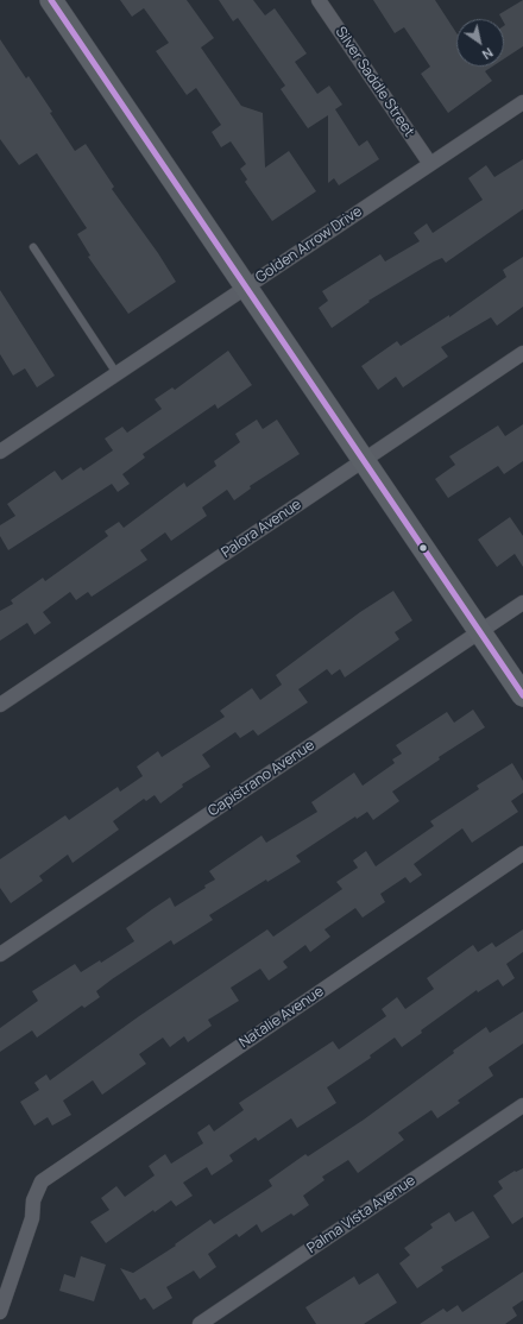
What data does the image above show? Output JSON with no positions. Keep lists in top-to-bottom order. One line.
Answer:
{"streets":{"street":["Silver Saddle Street","Golden Arrow Drive","Palora Avenue","Capistrano Avenue","Natalie Avenue","Palma Vista Avenue"]},"crossings":[["Silver Saddle Street","Golden Arrow Drive"]],"north":"bottom right"}
